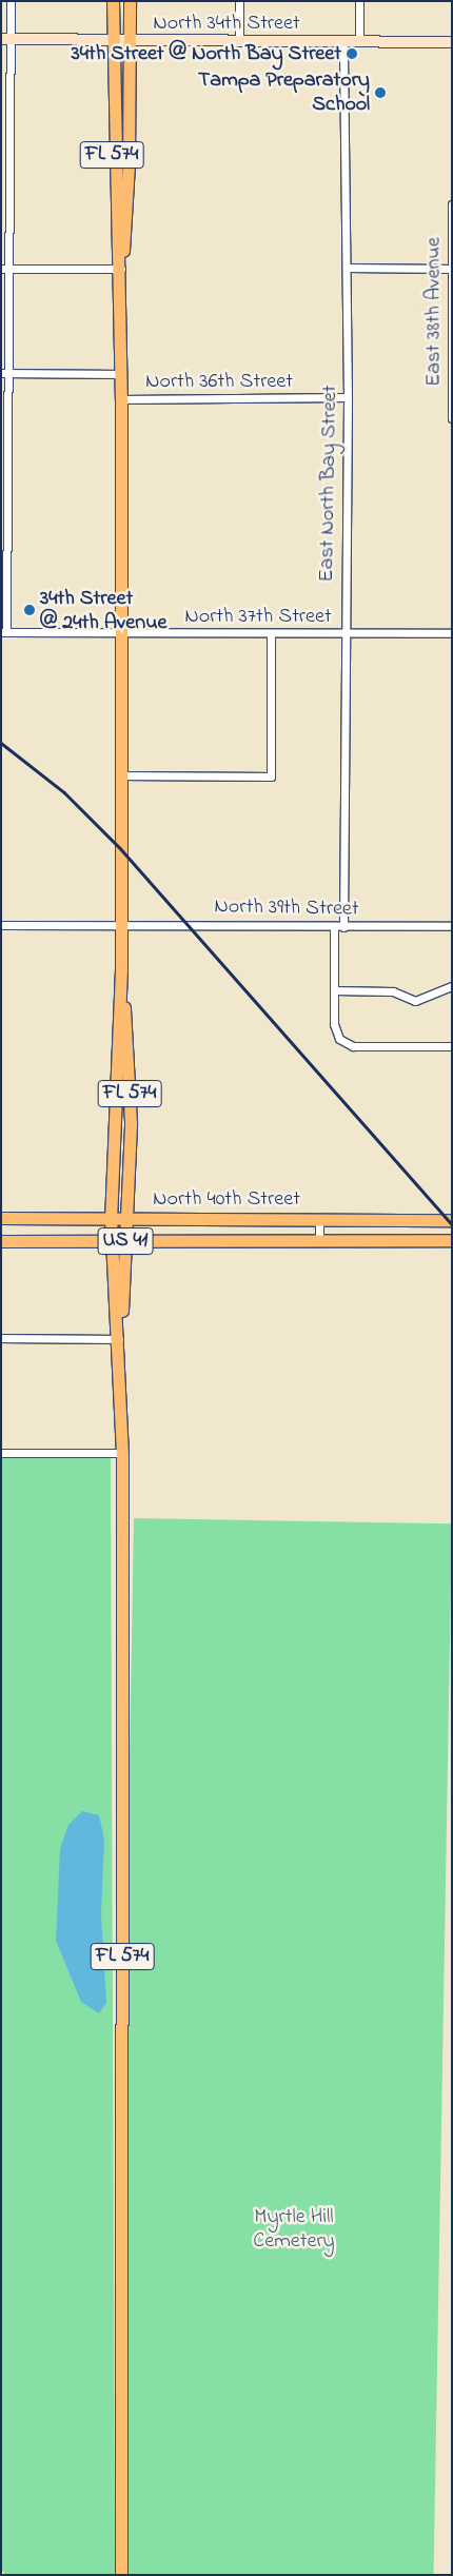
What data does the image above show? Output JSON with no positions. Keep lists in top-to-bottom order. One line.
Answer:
{"streets":{"main road":["FL 574","North 40th Street","US 41"],"street":["North 34th Street","East 38th Avenue","North 36th Street","East North Bay Street","North 37th Street","North 39th Street"]},"crossings":[["North 34th Street","FL 574"],["North 34th Street","East North Bay Street"],["FL 574","North 36th Street"],["FL 574","North 37th Street"],["FL 574","North 39th Street"],["FL 574","North 40th Street"],["North 36th Street","East North Bay Street"],["East North Bay Street","North 37th Street"],["East North Bay Street","North 39th Street"]],"parks":["Myrtle Hill Cemetery"],"places":["34th Street @ North Bay Street","Tampa Preparatory School","34th Street @ 24th Avenue"]}
